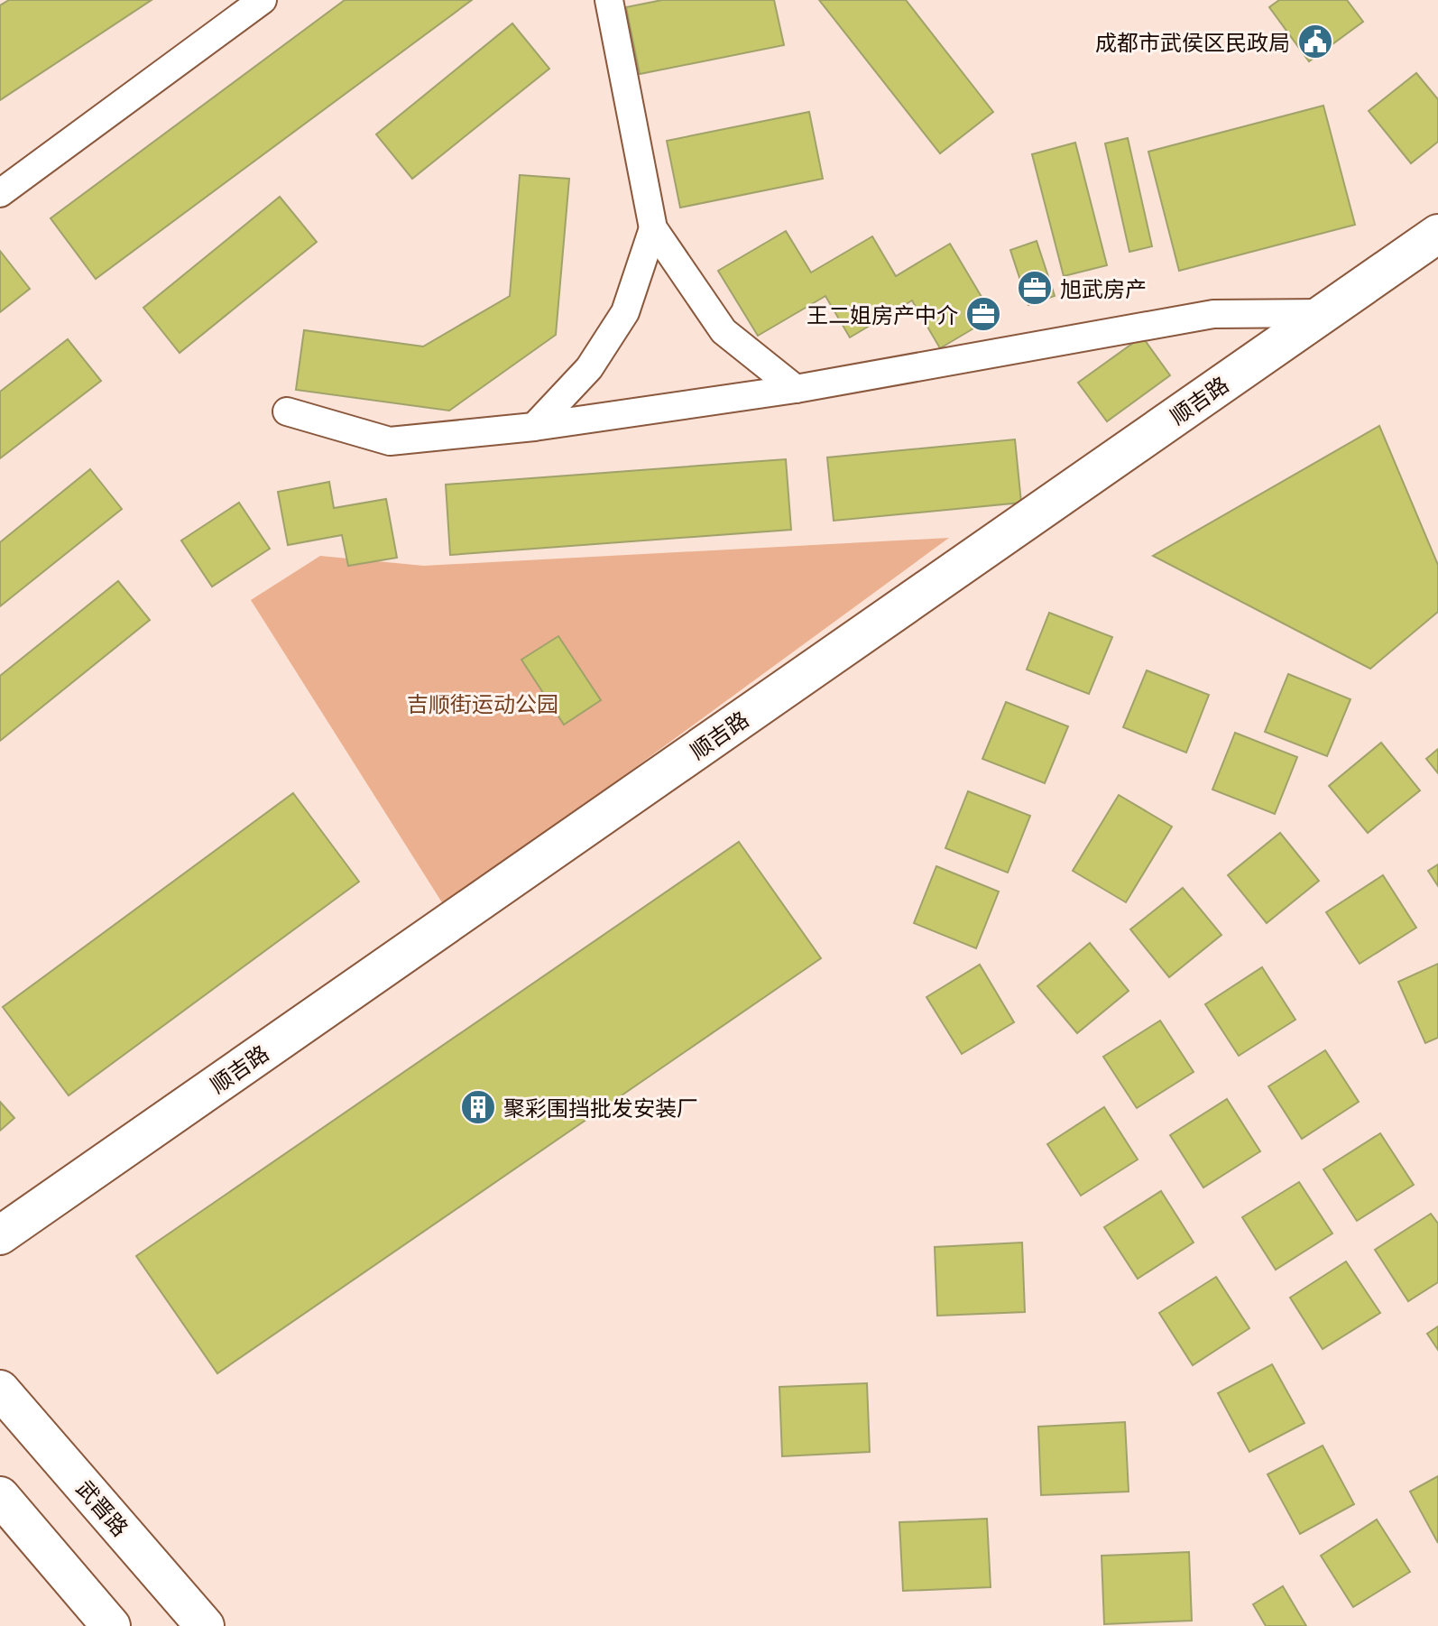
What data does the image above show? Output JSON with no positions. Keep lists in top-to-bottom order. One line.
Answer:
{"streets":{"street":["顺吉路","武晋路"]},"parks":["吉顺街运动公园"],"places":{"public building":["成都市武侯区民政局"],"office":["旭武房产","王二姐房产中介"],"building":["聚彩围挡批发安装厂"]}}
